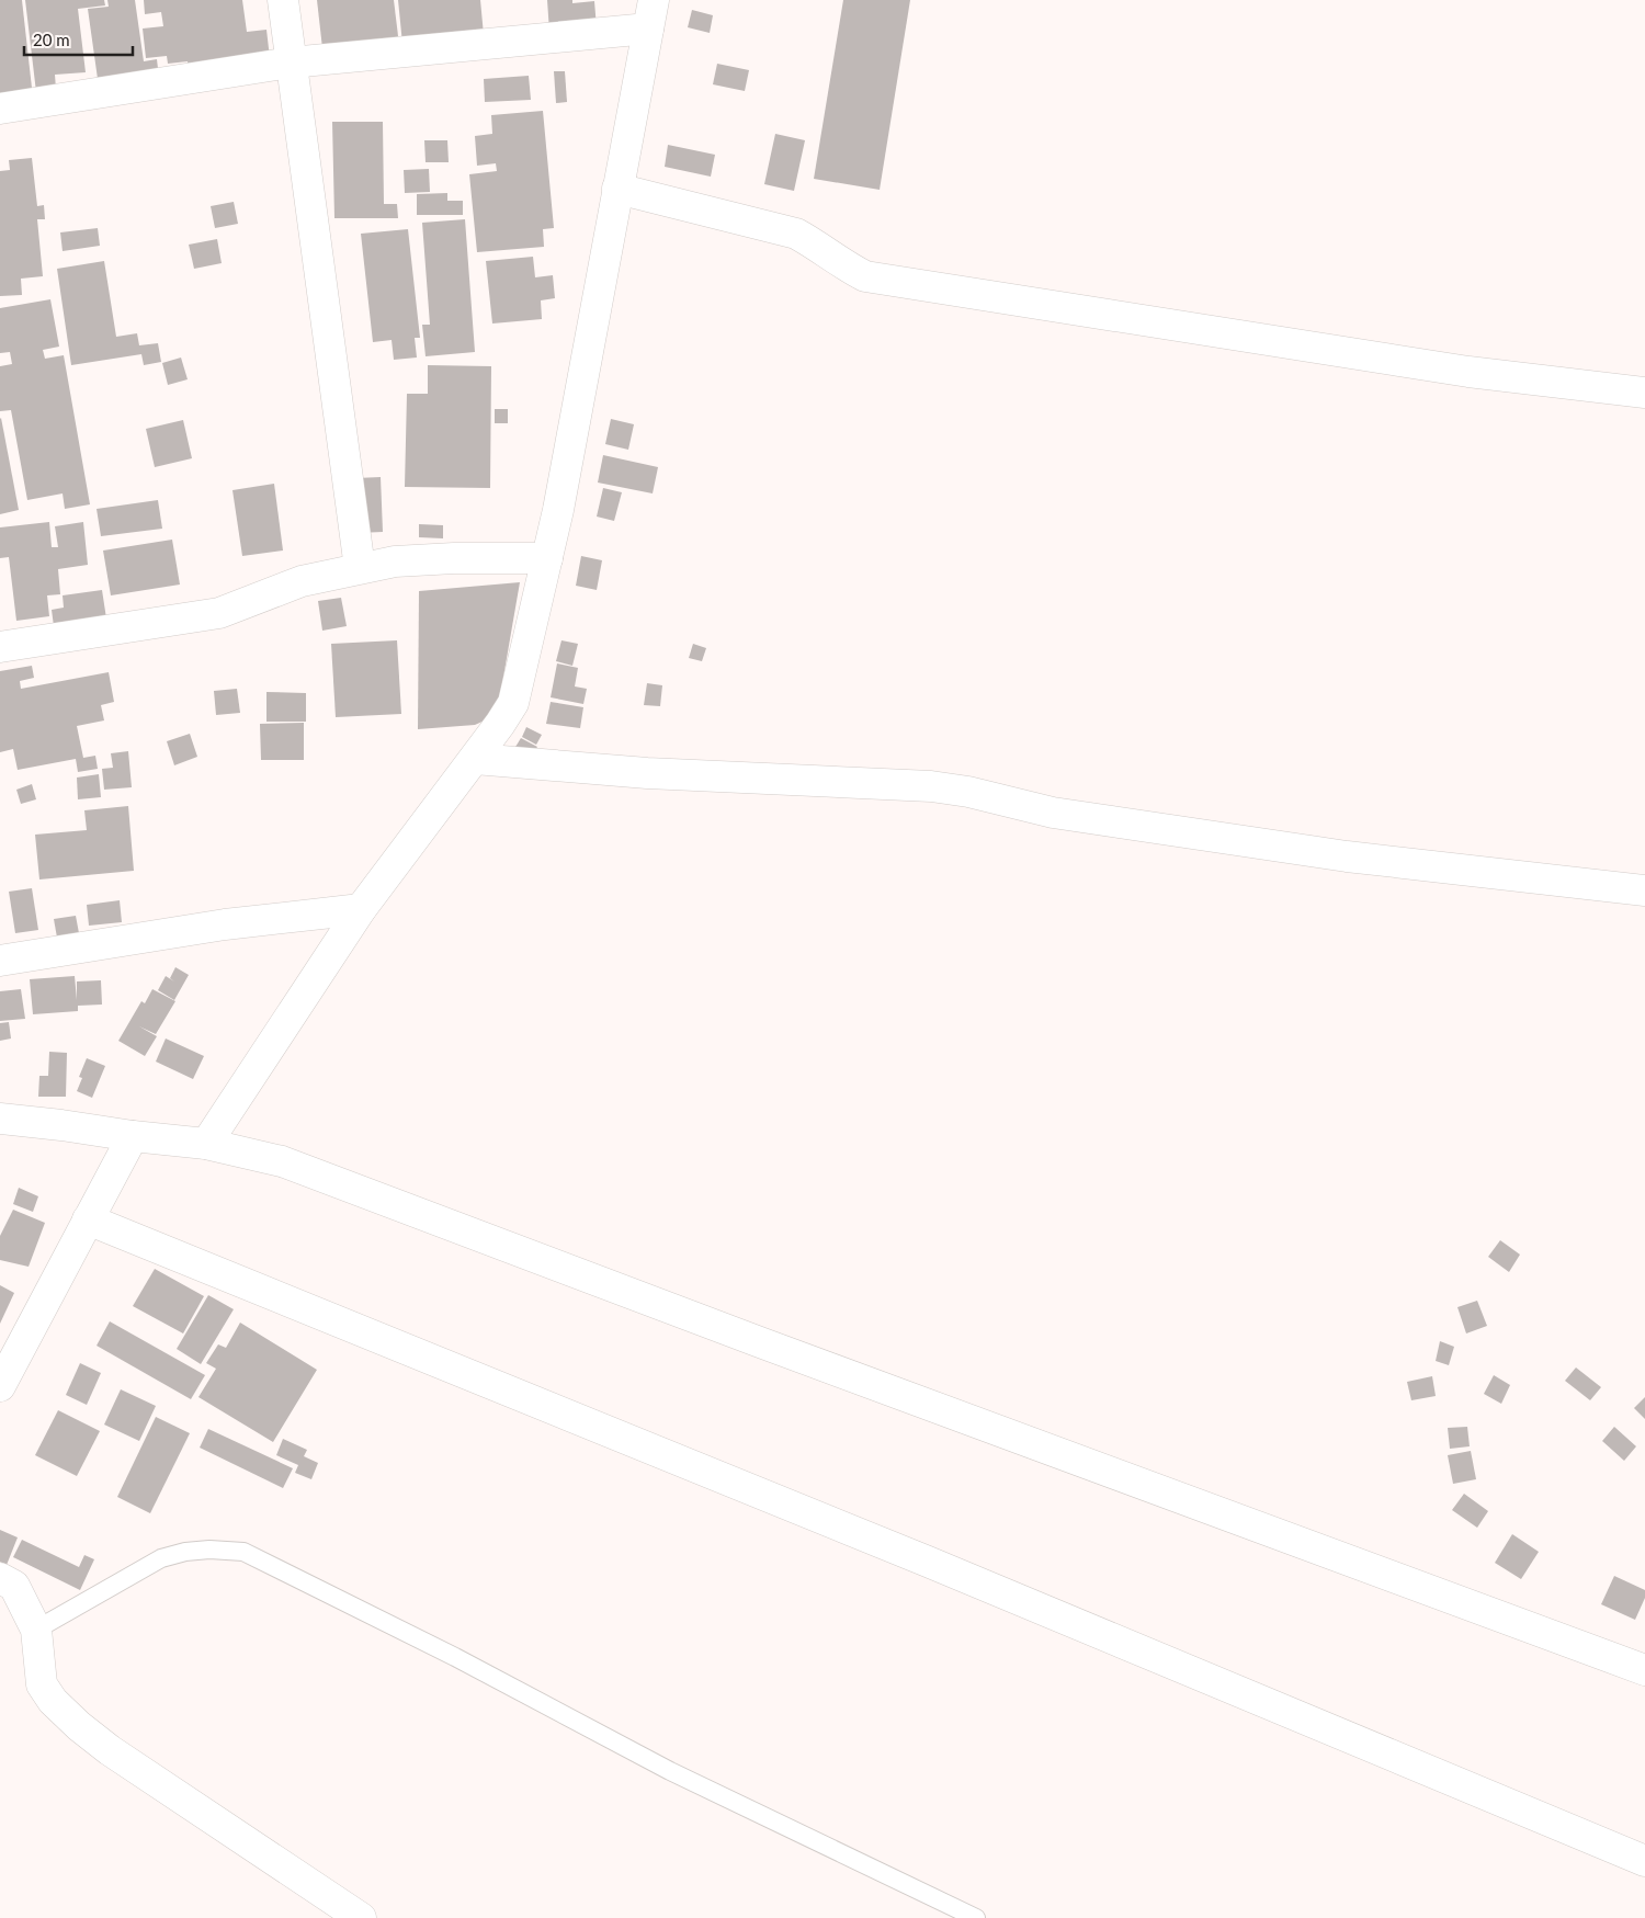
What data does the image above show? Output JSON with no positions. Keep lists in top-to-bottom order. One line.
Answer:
{"scale_bar":"20 m"}
